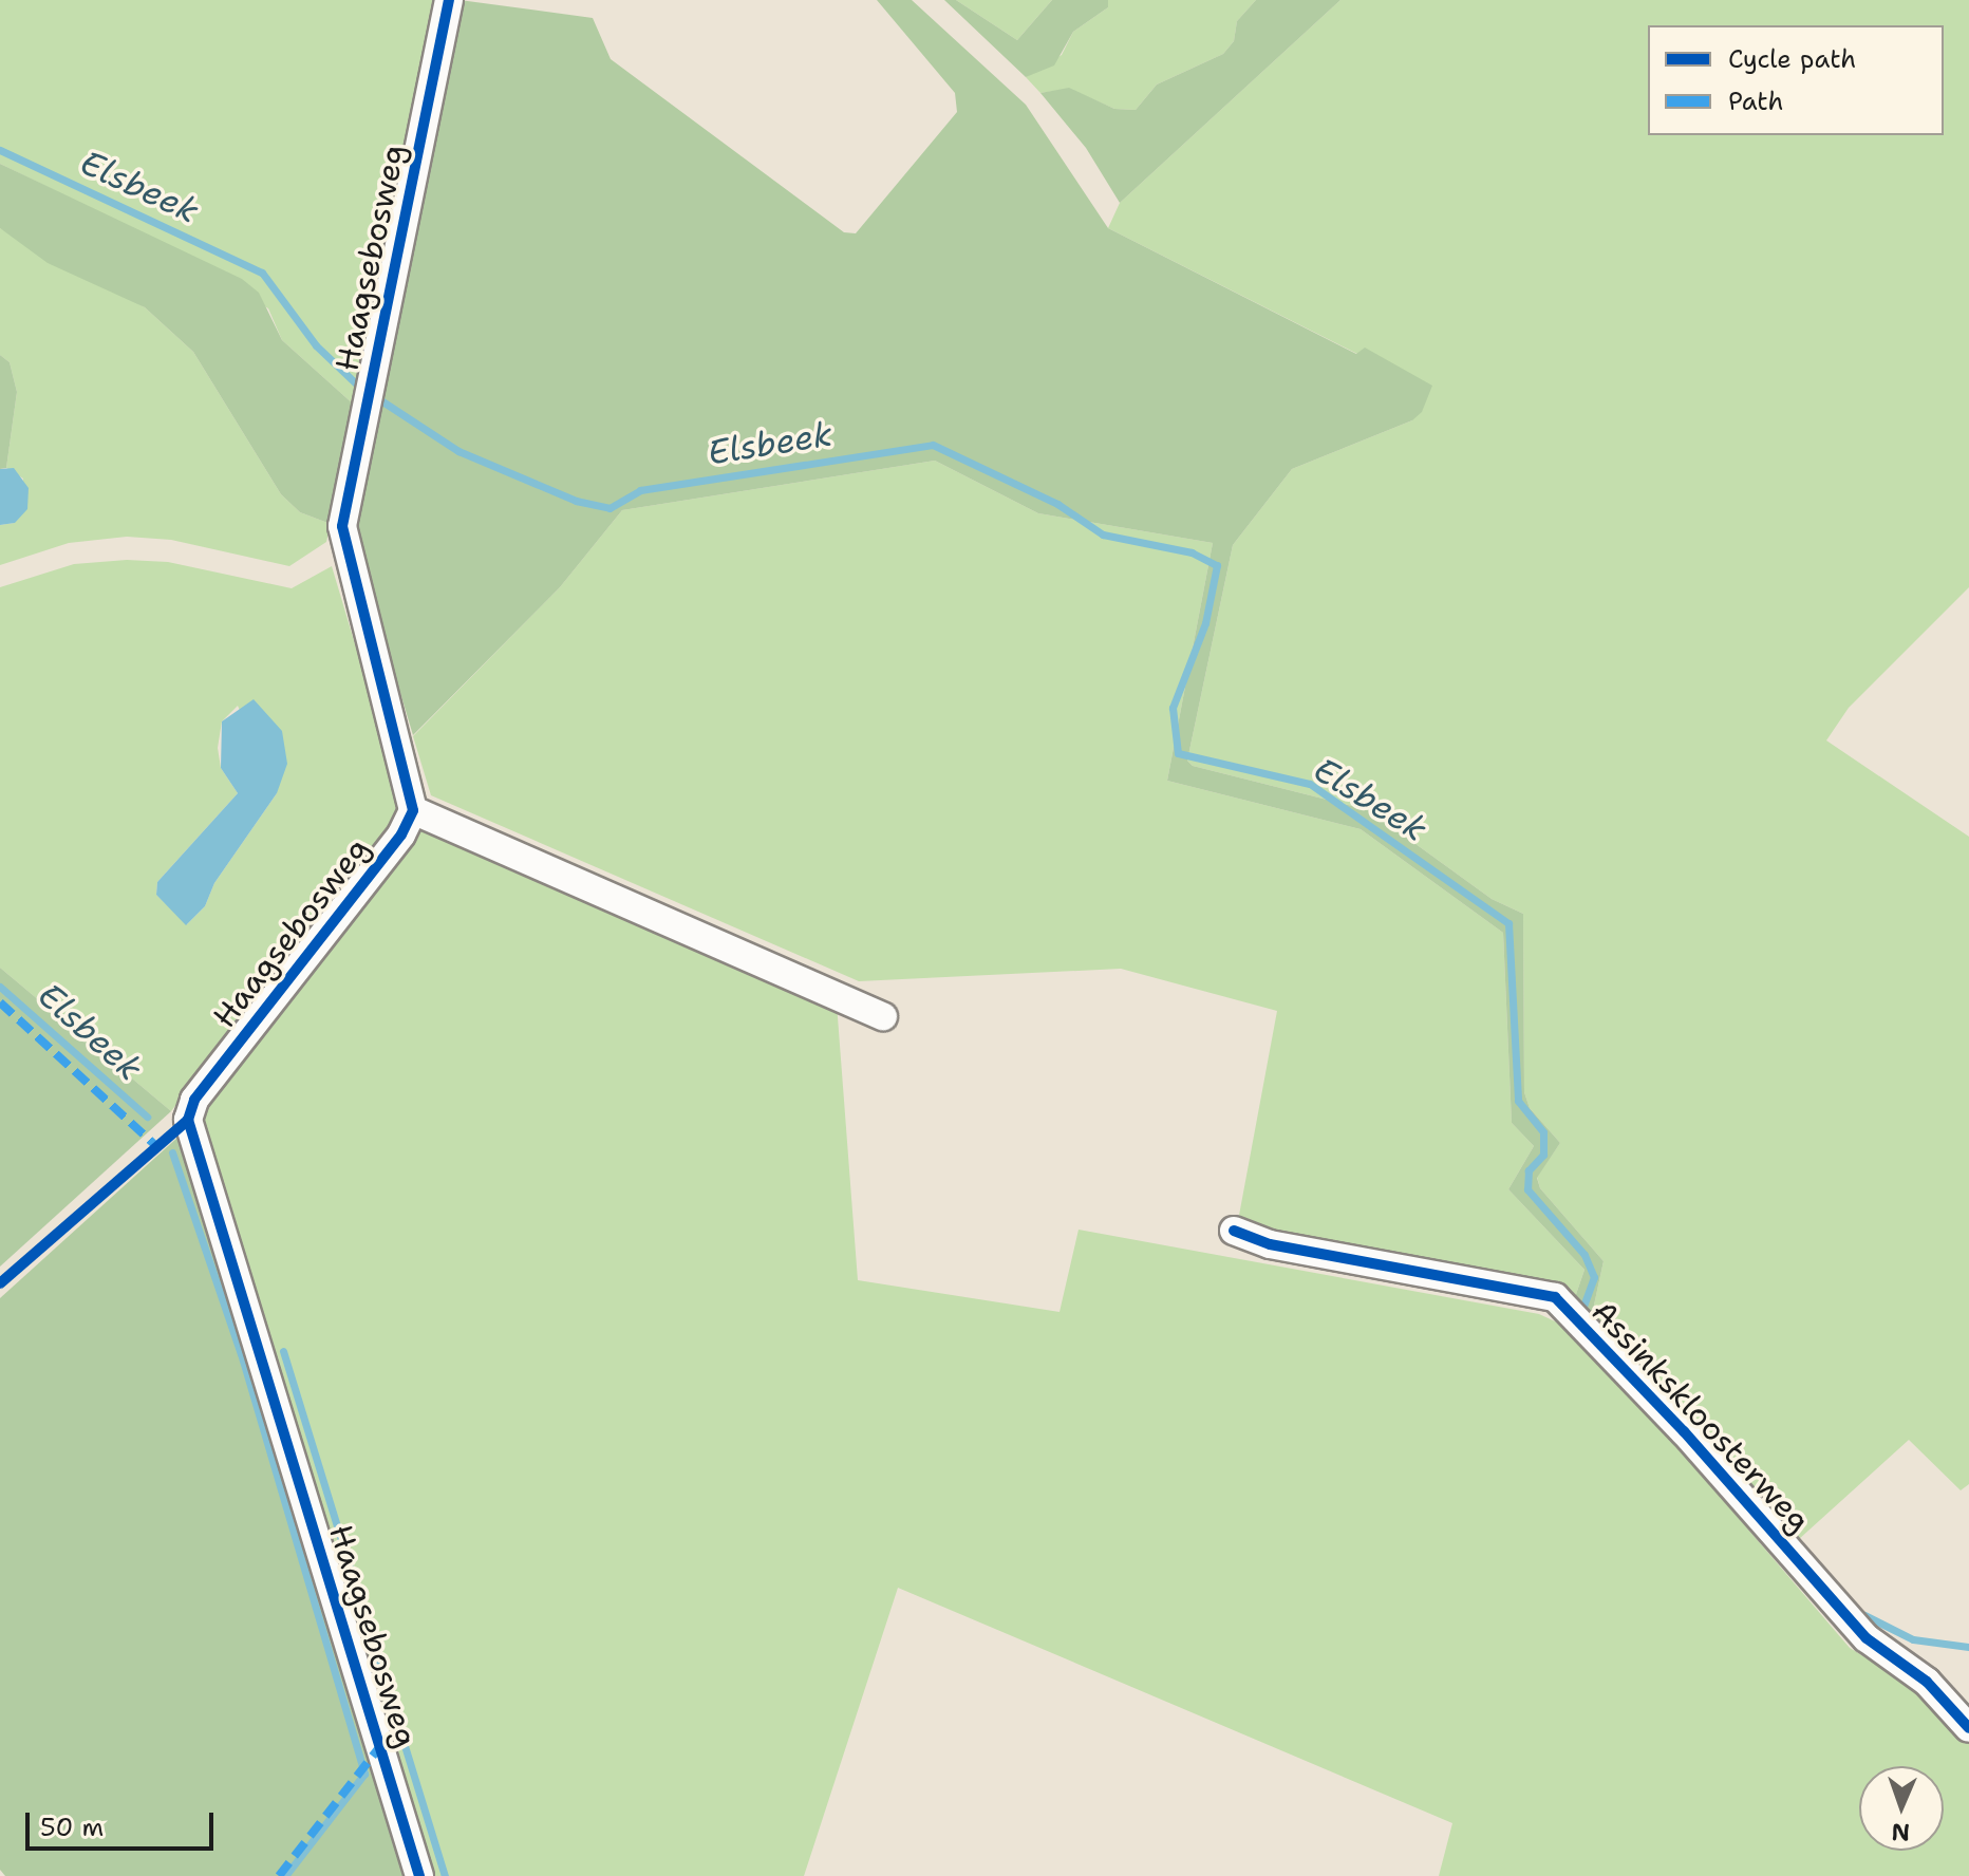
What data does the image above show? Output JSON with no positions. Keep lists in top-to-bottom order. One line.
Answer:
{"streets":{"street":["Haagsebosweg","Assinkskloosterweg"]},"water":["Elsbeek"],"legend":["Cycle path","Path"],"scale_bar":"50 m","north":"bottom"}
